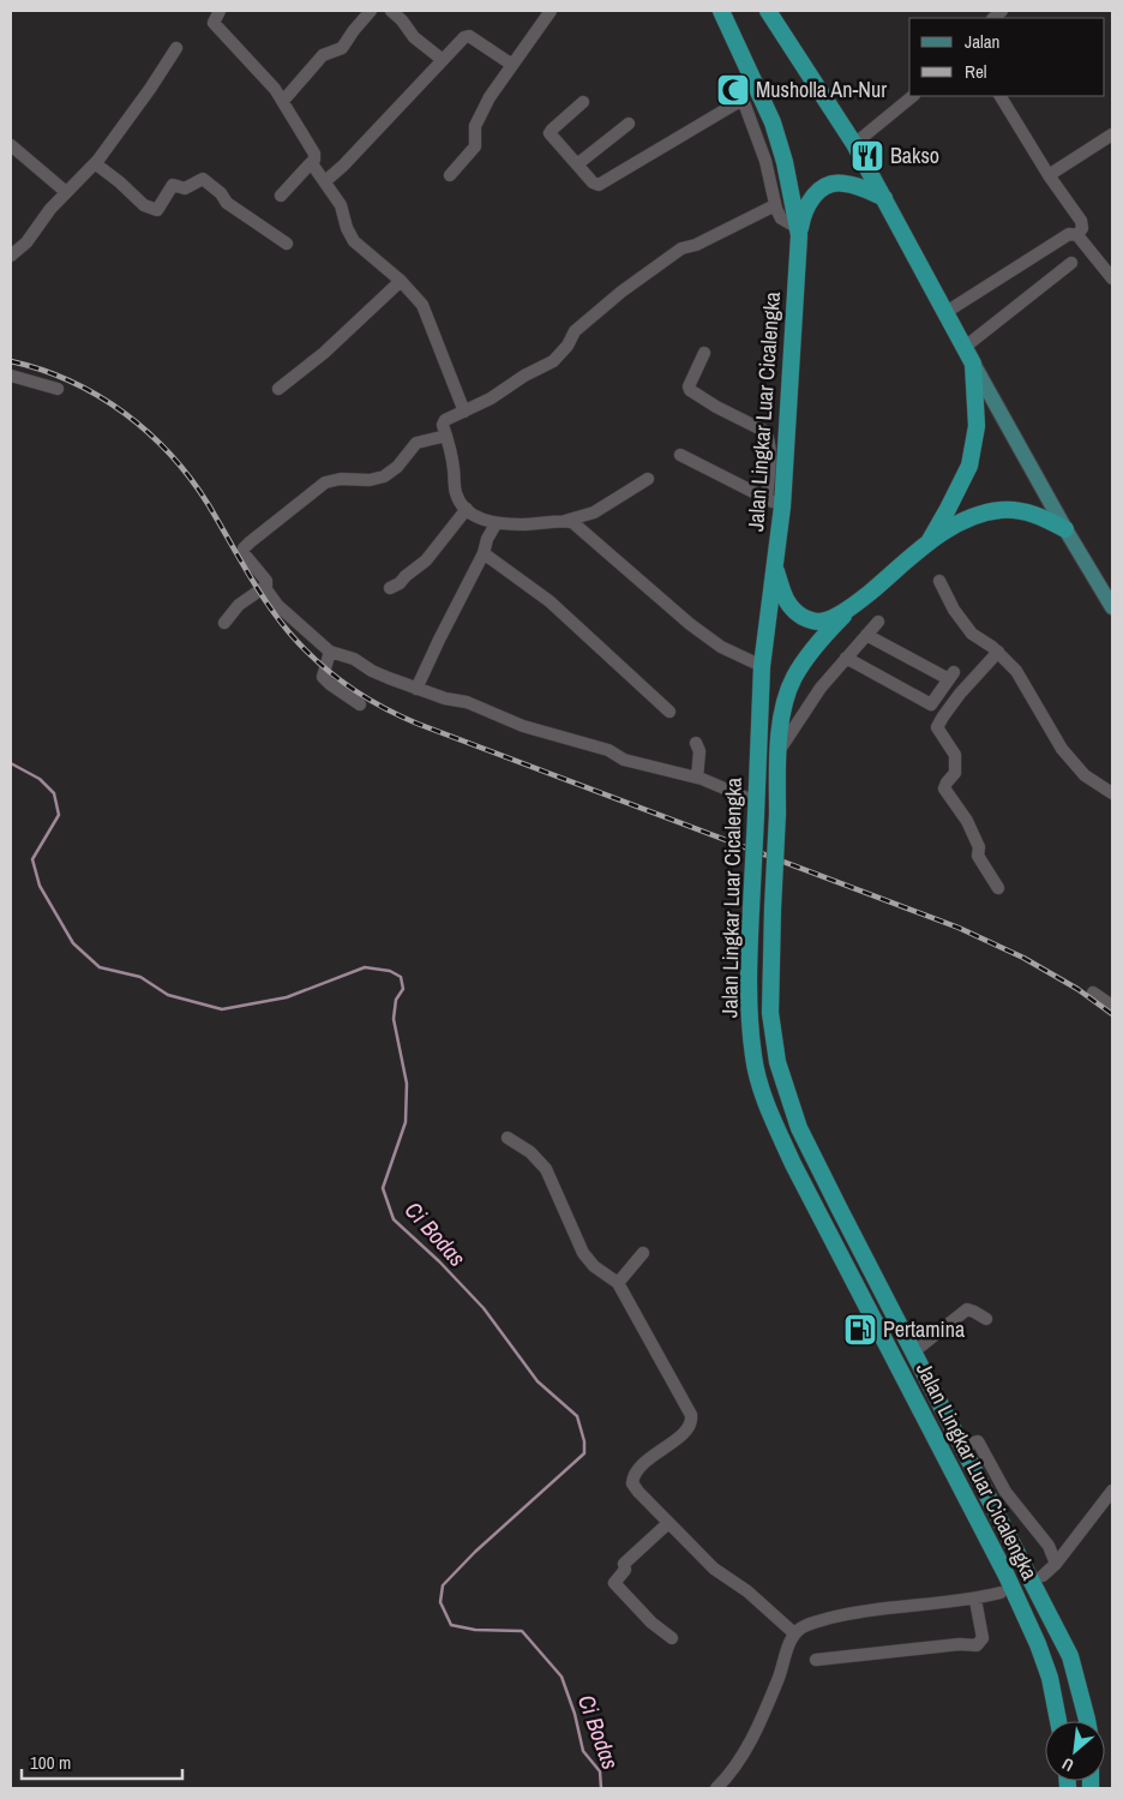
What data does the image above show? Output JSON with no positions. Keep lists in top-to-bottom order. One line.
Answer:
{"streets":{"highway":["Jalan Lingkar Luar Cicalengka"]},"water":["Ci Bodas"],"places":{"mosque":["Musholla An-Nur"],"restaurant":["Bakso"],"fuel station":["Pertamina"]},"legend":["Jalan","Rel"],"scale_bar":"100 m","north":"bottom left"}
